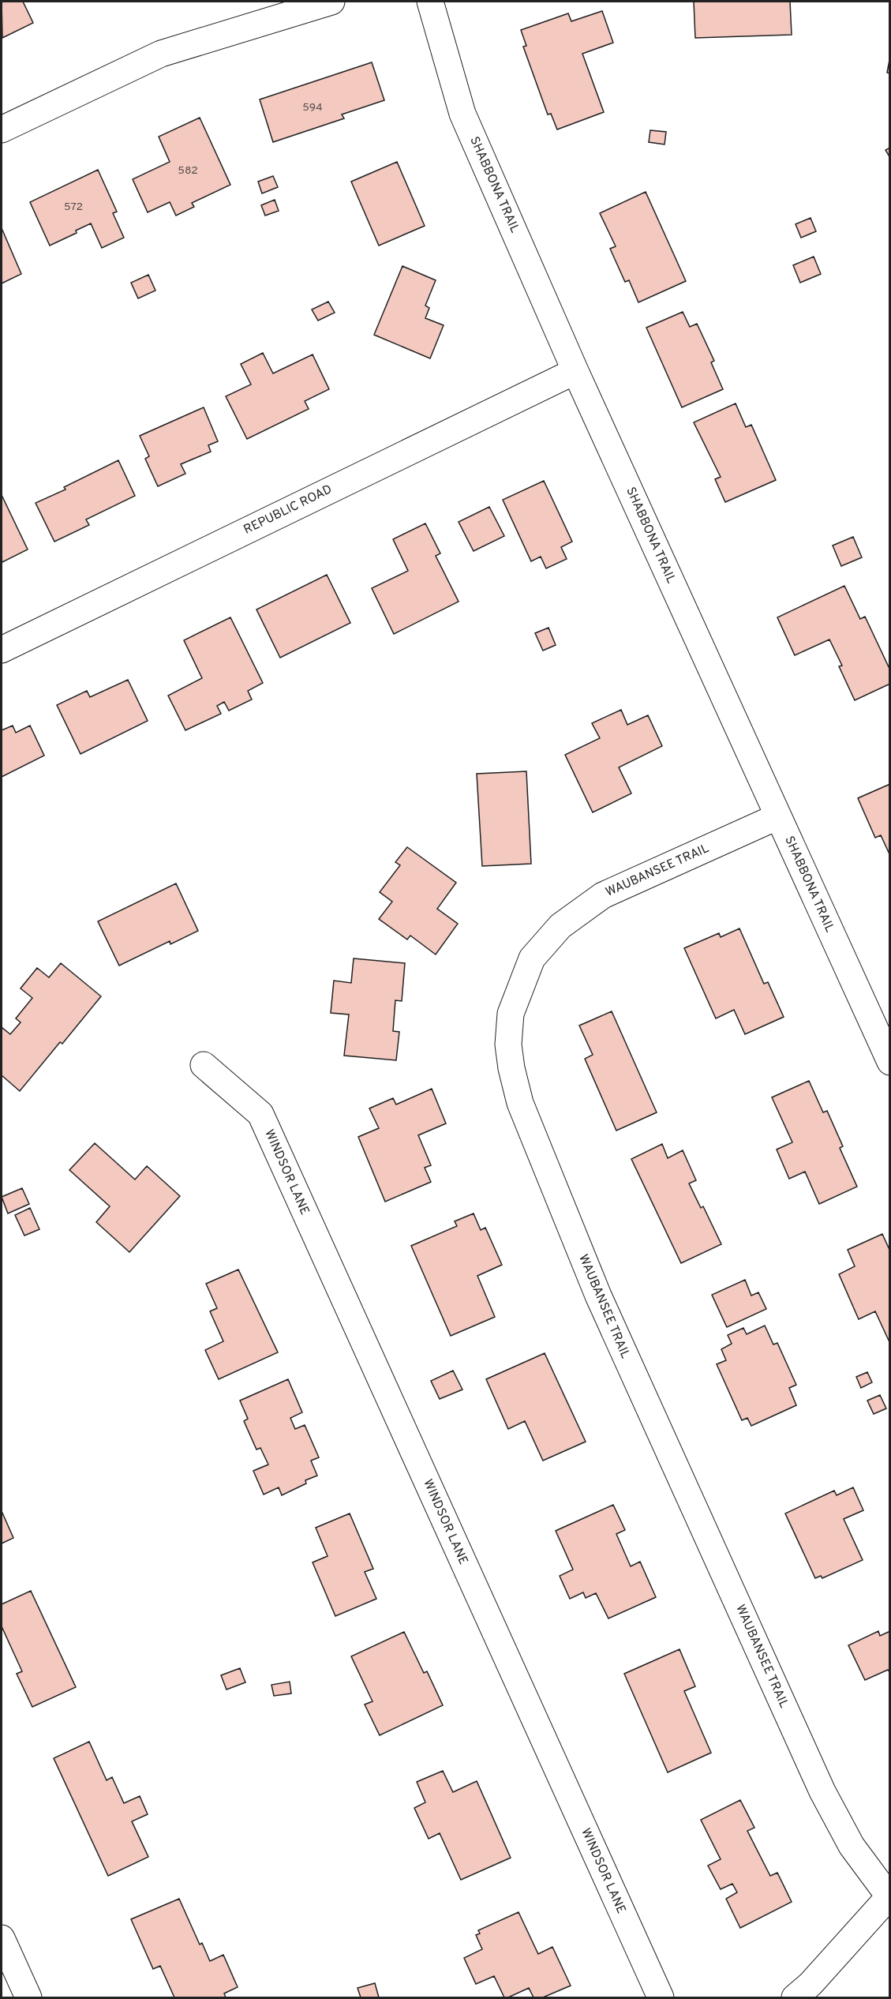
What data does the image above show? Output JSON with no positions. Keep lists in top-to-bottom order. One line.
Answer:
{"streets":{"street":["SHABBONA TRAIL","REPUBLIC ROAD","WAUBANSEE TRAIL","WINDSOR LANE"]},"crossings":[["SHABBONA TRAIL","REPUBLIC ROAD"],["SHABBONA TRAIL","WAUBANSEE TRAIL"]],"house_numbers":["594","582","572"]}
